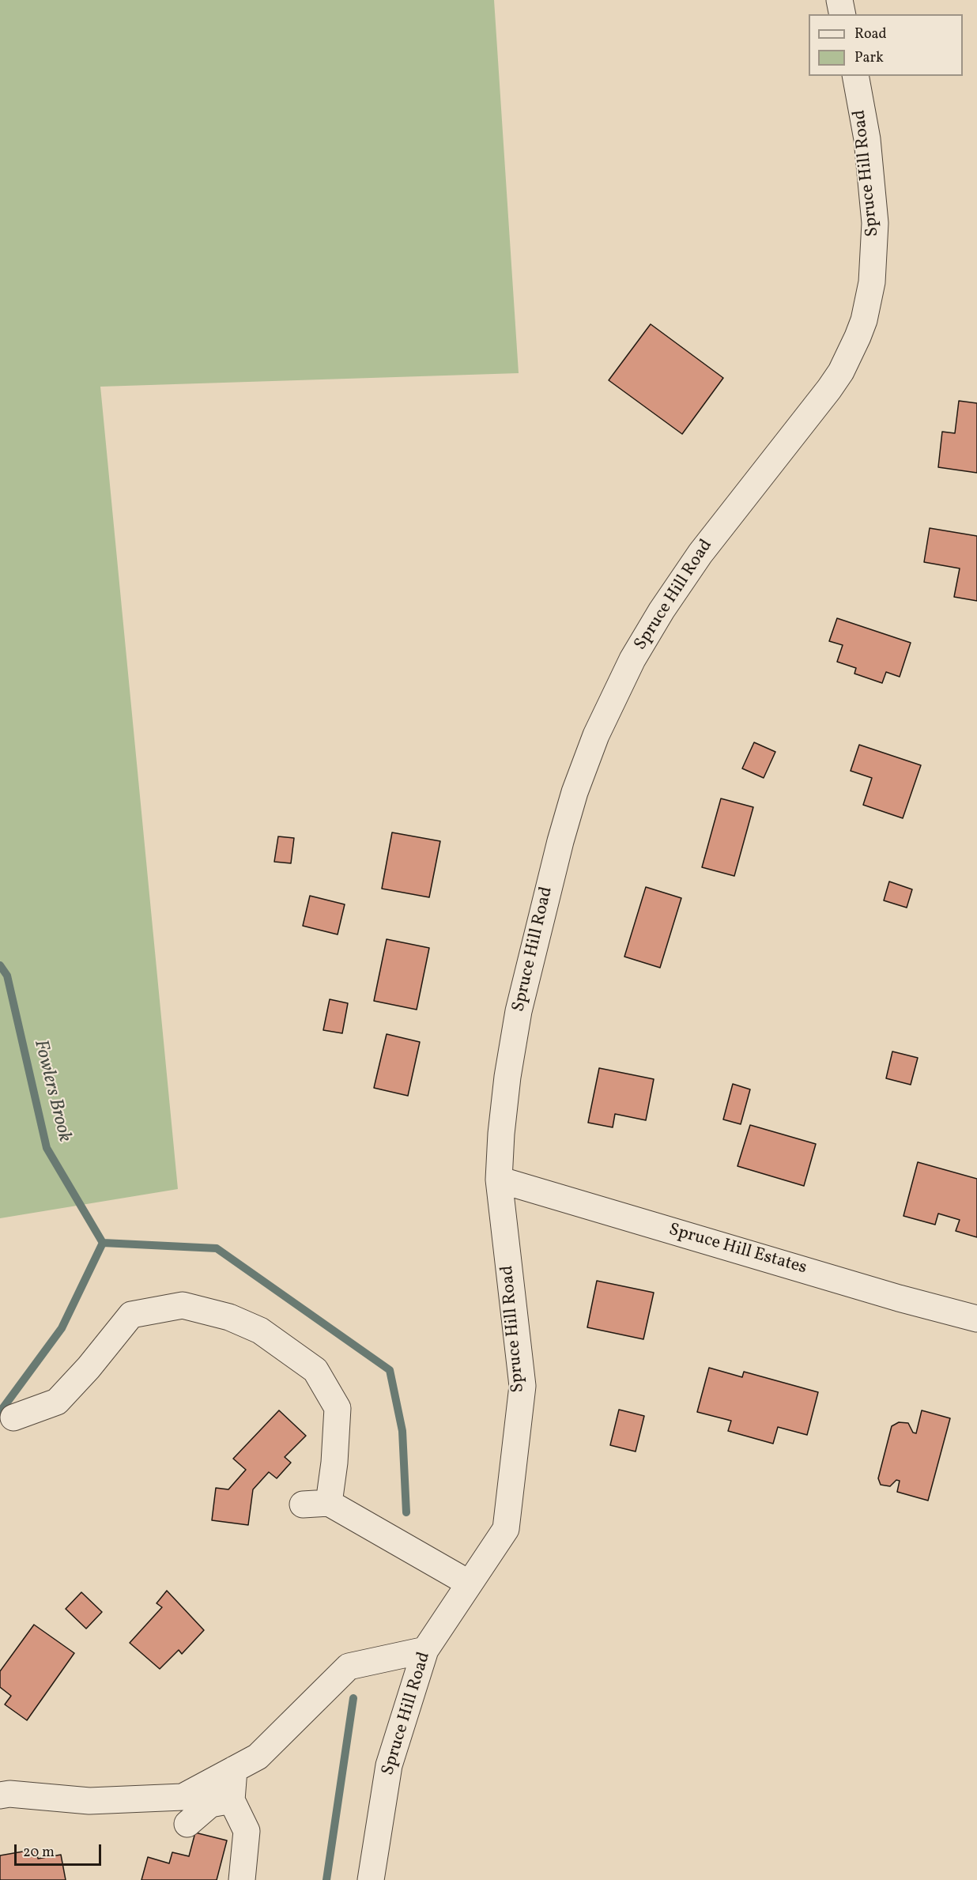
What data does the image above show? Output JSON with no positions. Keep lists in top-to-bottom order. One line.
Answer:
{"streets":{"street":["Spruce Hill Road","Spruce Hill Estates"]},"crossings":[["Spruce Hill Road","Spruce Hill Estates"]],"water":["Fowlers Brook"],"legend":["Road","Park"],"scale_bar":"20 m"}
